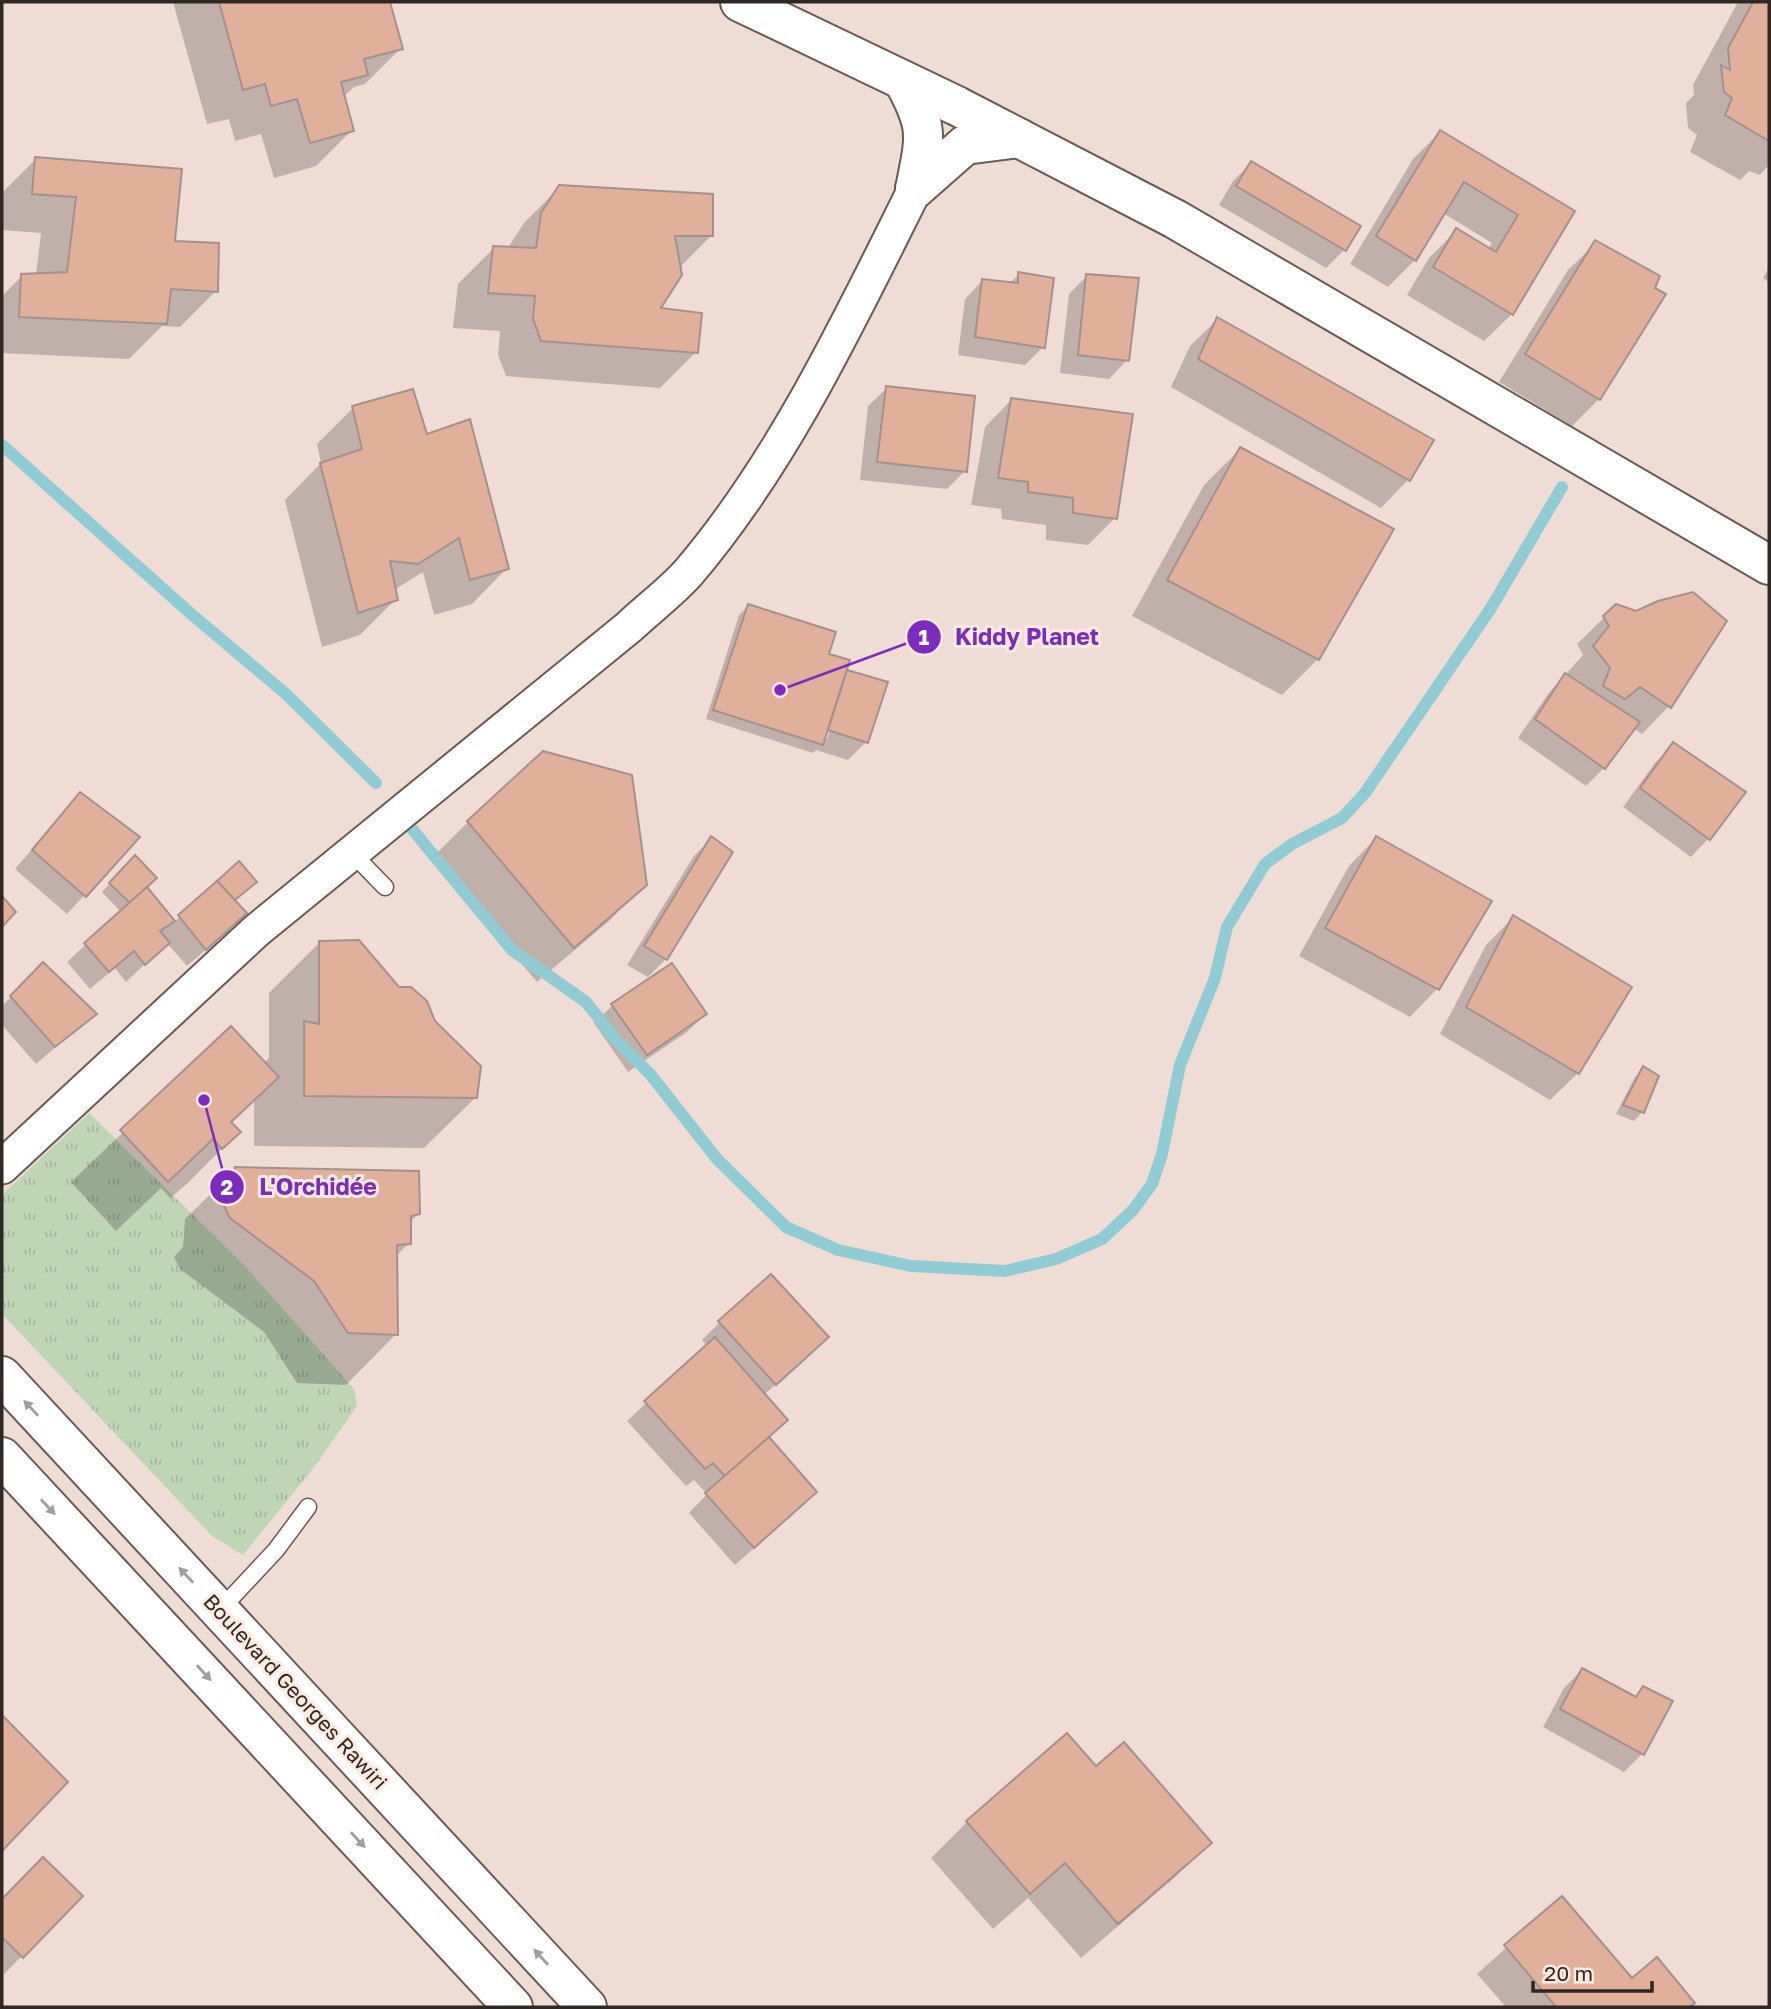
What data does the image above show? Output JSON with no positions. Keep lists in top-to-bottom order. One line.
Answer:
{"streets":{"main road":["Boulevard Georges Rawiri"]},"places":["Kiddy Planet","L'Orchidée"],"scale_bar":"20 m"}
